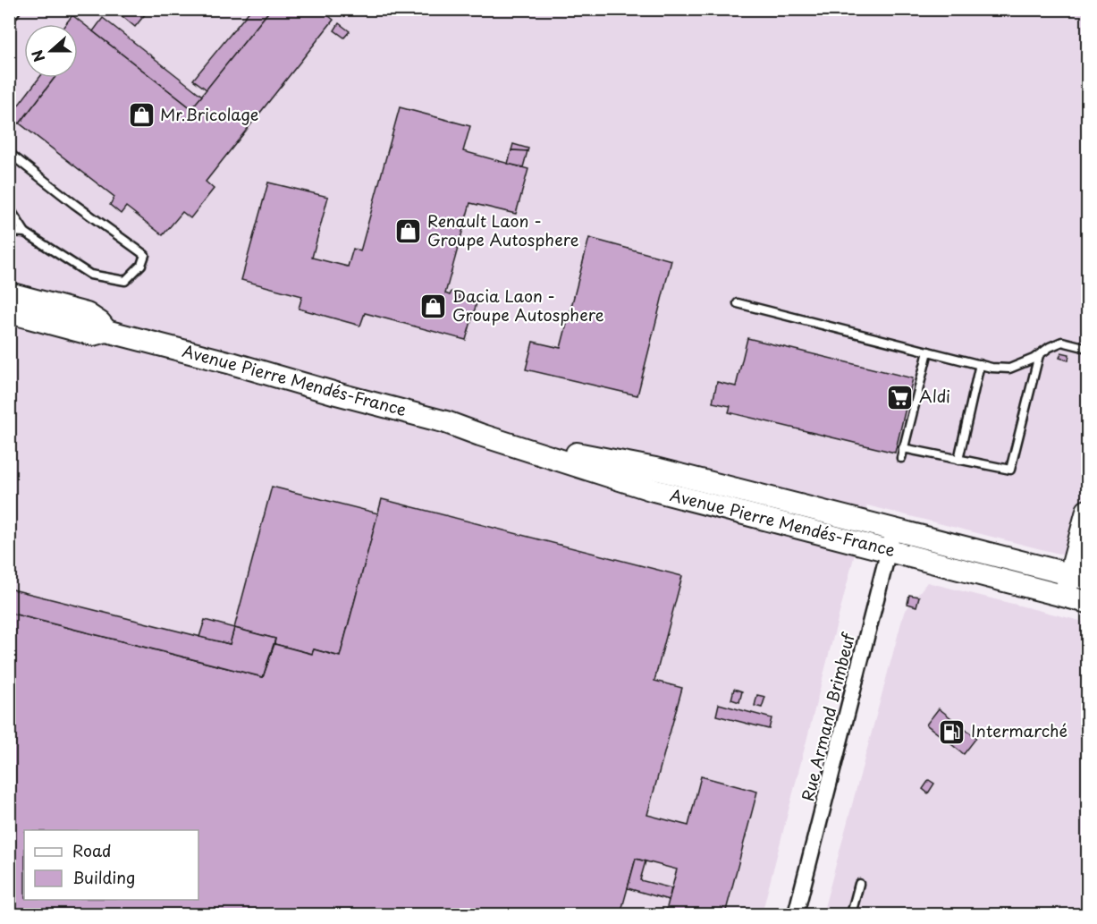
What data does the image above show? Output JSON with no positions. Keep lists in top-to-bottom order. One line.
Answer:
{"streets":{"main road":["Avenue Pierre Mendés-France"],"street":["Rue Armand Brimbeuf"]},"crossings":[["Avenue Pierre Mendés-France","Rue Armand Brimbeuf"]],"places":{"shop":["Mr.Bricolage","Renault Laon - Groupe Autosphere","Dacia Laon - Groupe Autosphere"],"supermarket":["Aldi"],"fuel station":["Intermarché"]},"legend":["Road","Building"],"north":"left"}
